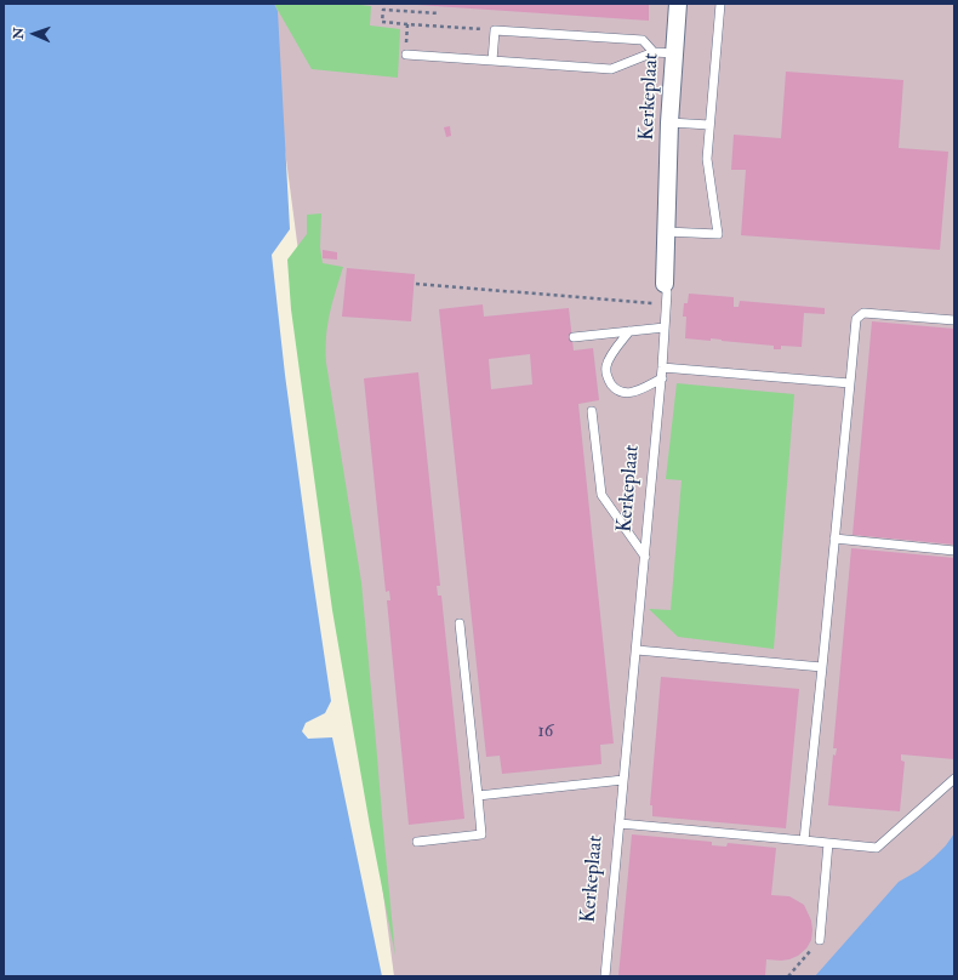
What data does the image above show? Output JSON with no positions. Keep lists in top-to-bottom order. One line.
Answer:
{"streets":{"street":["Kerkeplaat"]},"house_numbers":["16"],"north":"left"}
